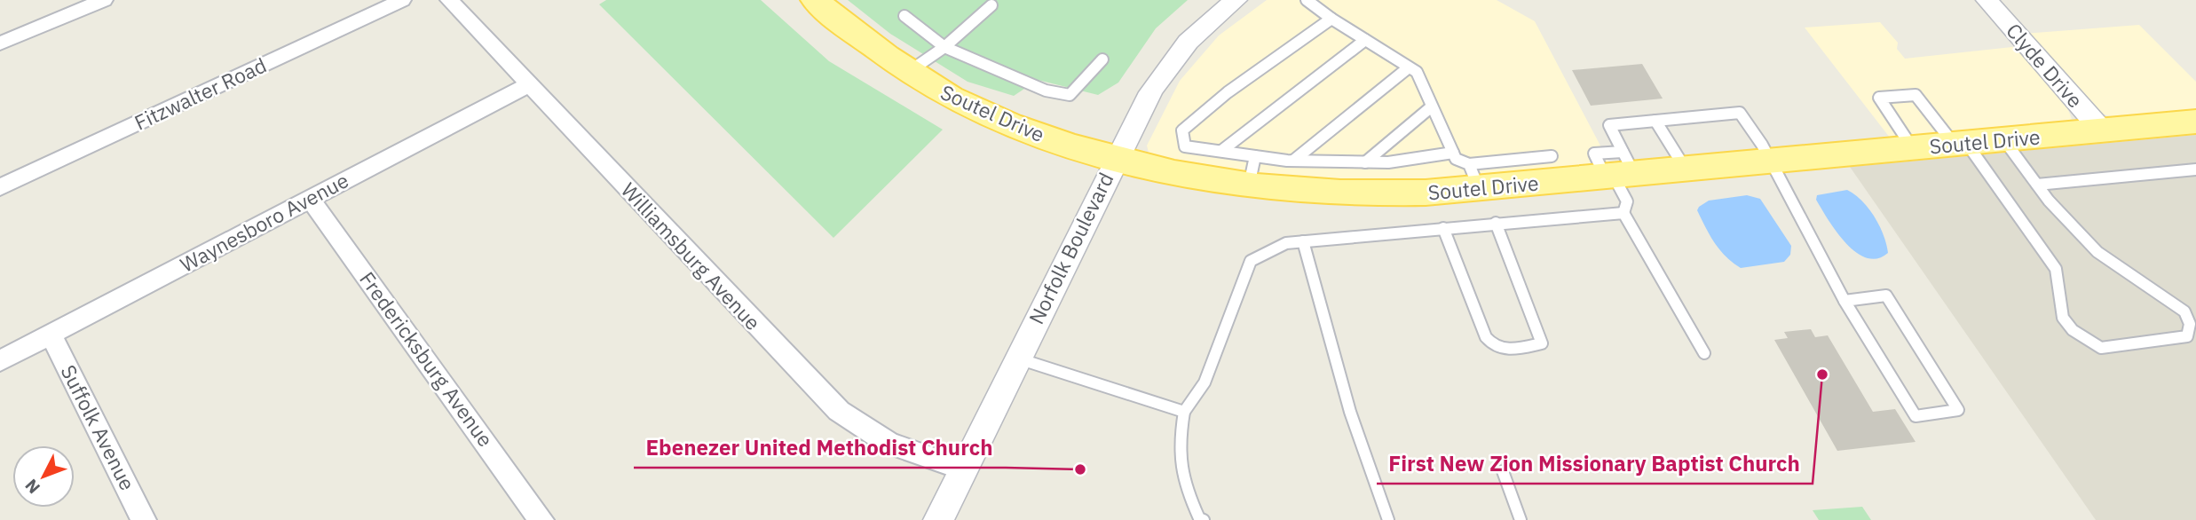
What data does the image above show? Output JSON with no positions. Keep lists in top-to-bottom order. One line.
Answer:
{"streets":{"main road":["Soutel Drive"],"street":["Clyde Drive","Fitzwalter Road","Waynesboro Avenue","Norfolk Boulevard","Williamsburg Avenue","Fredericksburg Avenue","Suffolk Avenue"]},"crossings":[["Clyde Drive","Soutel Drive"],["Soutel Drive","Norfolk Boulevard"],["Waynesboro Avenue","Williamsburg Avenue"],["Waynesboro Avenue","Fredericksburg Avenue"],["Waynesboro Avenue","Suffolk Avenue"],["Norfolk Boulevard","Williamsburg Avenue"]],"places":["First New Zion Missionary Baptist Church","Ebenezer United Methodist Church"],"north":"bottom left"}
